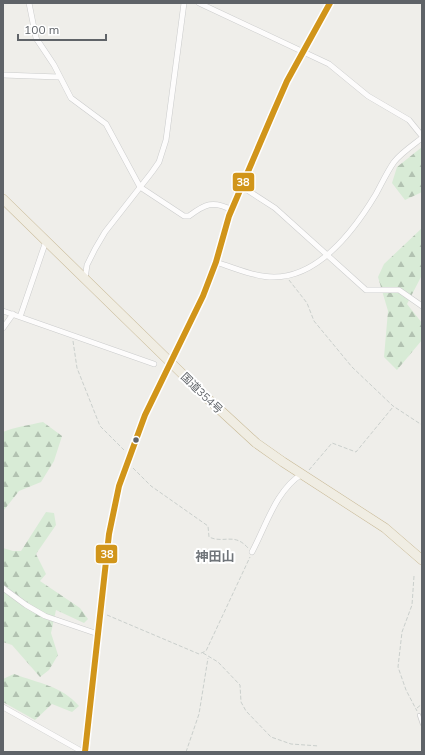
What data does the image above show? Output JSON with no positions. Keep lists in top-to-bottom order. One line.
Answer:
{"streets":{"highway":["国道354号"]},"districts":["神田山"],"lines":["transit line 38"],"scale_bar":"100 m"}
